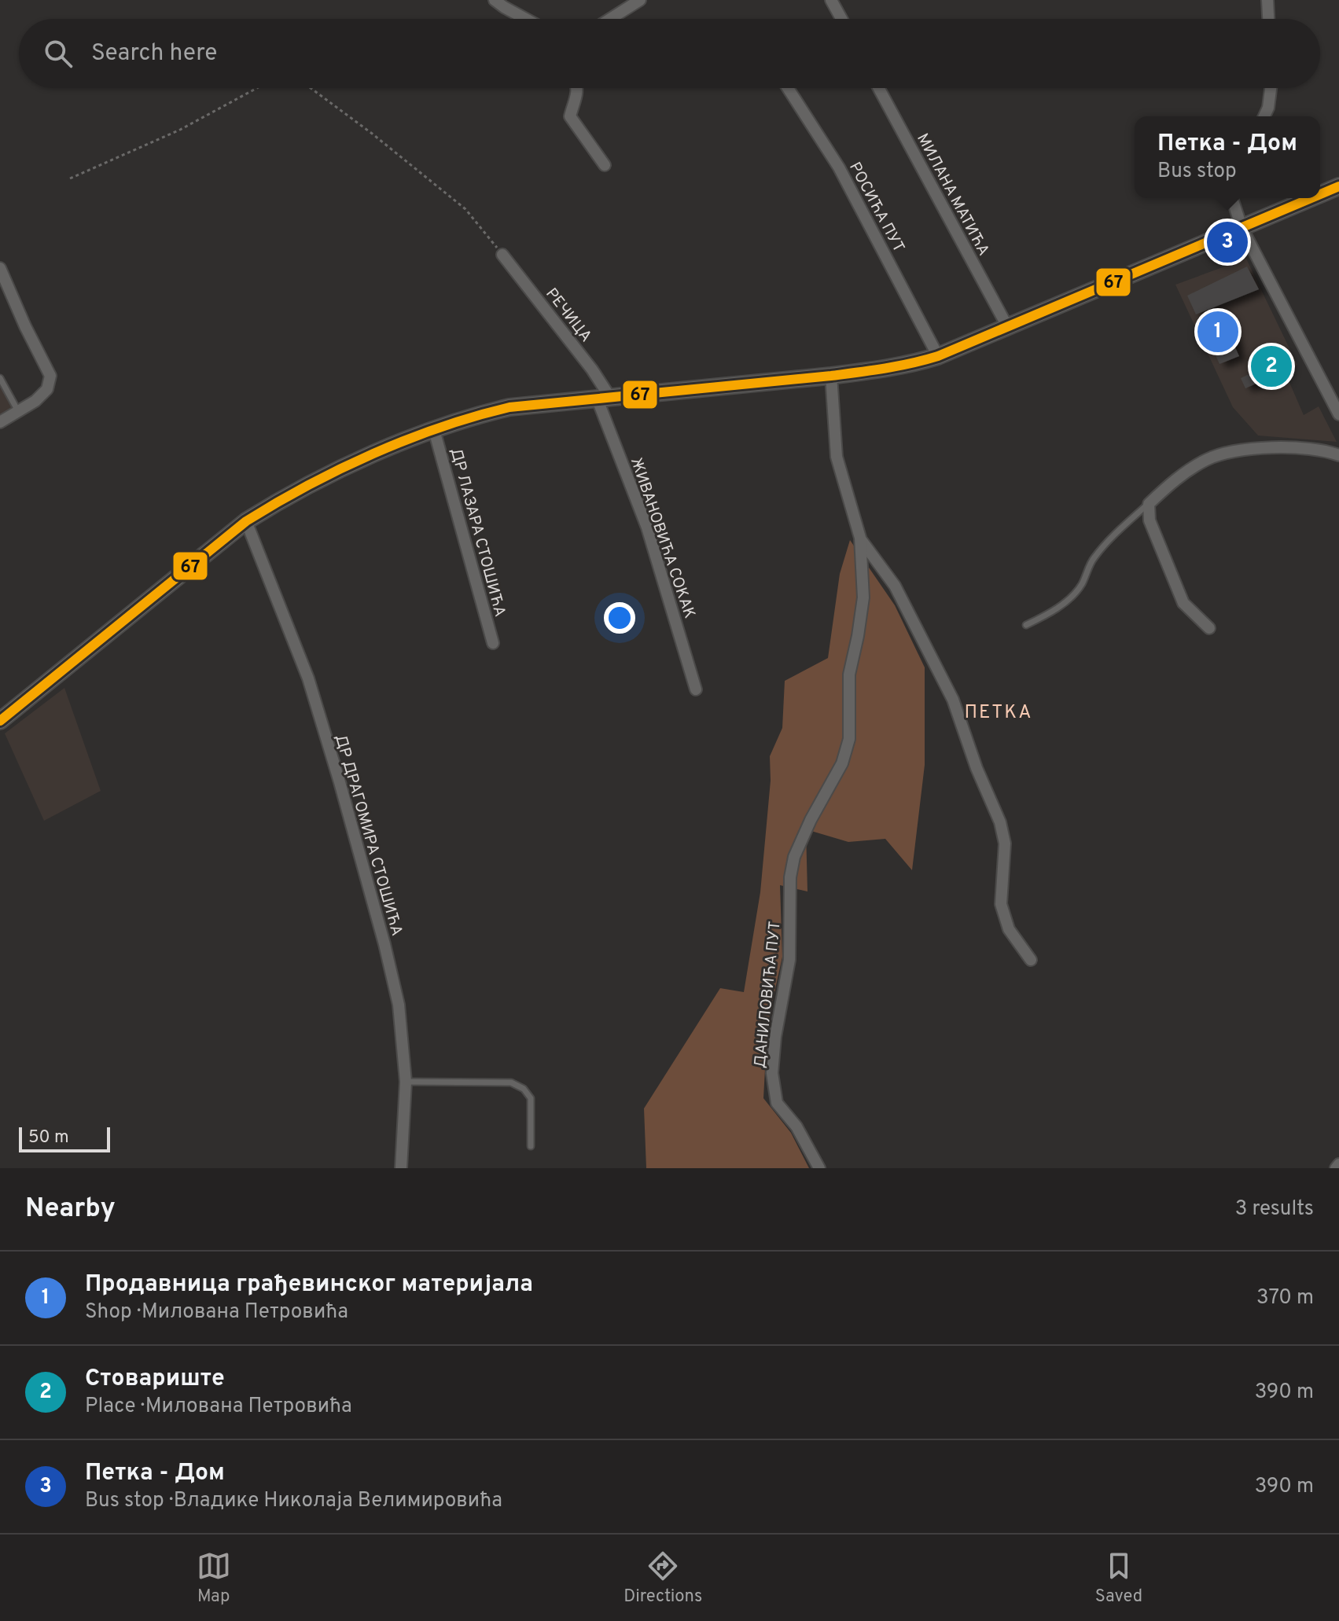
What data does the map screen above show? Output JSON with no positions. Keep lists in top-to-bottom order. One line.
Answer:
{"streets":{"street":["МИЛАНА МАТИЋА","РОСИЋА ПУТ","РЕЧИЦА","ДР ЛАЗАРА СТОШИЋА","ЖИВАНОВИЋА СОКАК","ДР ДРАГОМИРА СТОШИЋА","ДАНИЛОВИЋА ПУТ"]},"crossings":[["РЕЧИЦА","ЖИВАНОВИЋА СОКАК"]],"districts":["ПЕТКА"],"lines":["transit line 67"],"scale_bar":"50 m","page":{"search":"Search here","popup":["Петка - Дом","Bus stop"],"pins":["3","1","2"],"scale":"50 m","heading":["Nearby","3 results"],"list":[{"mark":"1","name":"Продавница грађевинског материјала","note":"Shop · Милована Петровића","value":"370 m"},{"mark":"2","name":"Стовариште","note":"Place · Милована Петровића","value":"390 m"},{"mark":"3","name":"Петка - Дом","note":"Bus stop · Владике Николаја Велимировића","value":"390 m"}],"nav":["Map","Directions","Saved"]}}
